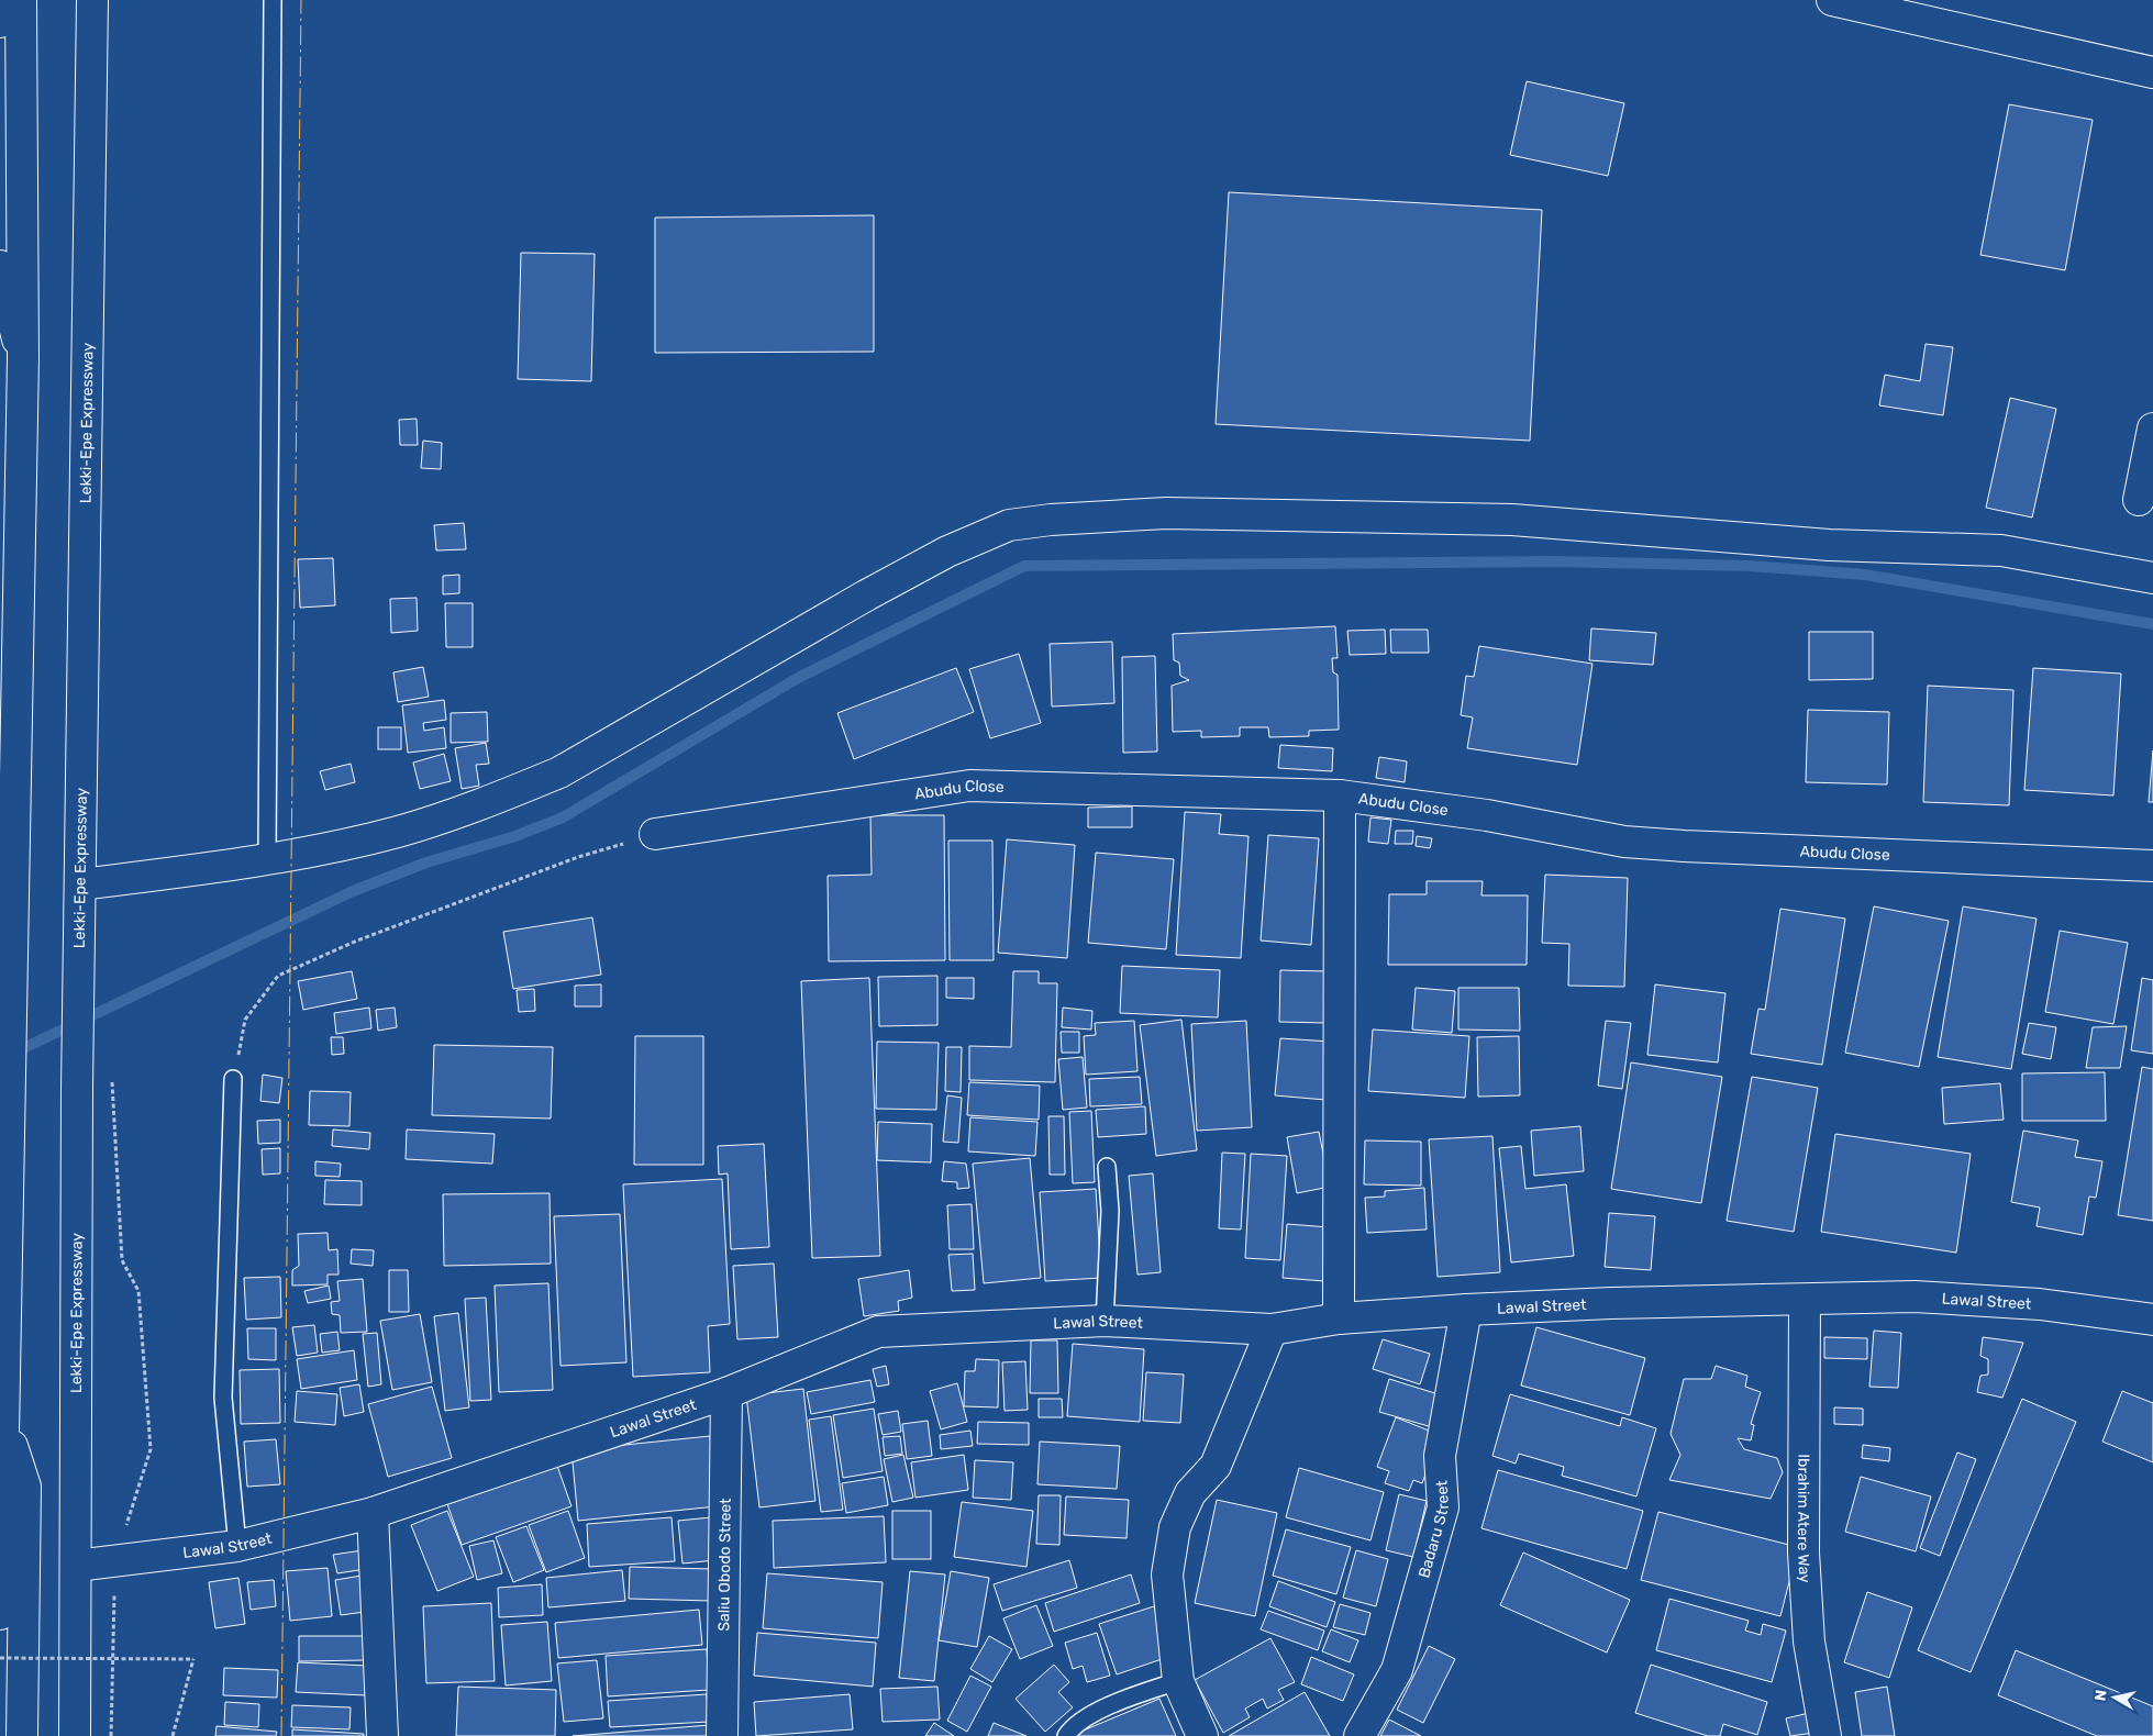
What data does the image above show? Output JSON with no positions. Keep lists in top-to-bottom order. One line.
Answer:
{"streets":{"main road":["Lekki-Epe Expressway","Abudu Close","Lawal Street","Ibrahim Atere Way","Badaru Street","Saliu Obodo Street"]},"crossings":[["Lekki-Epe Expressway","Lawal Street"],["Lawal Street","Ibrahim Atere Way"],["Lawal Street","Badaru Street"],["Lawal Street","Saliu Obodo Street"]],"north":"left"}
